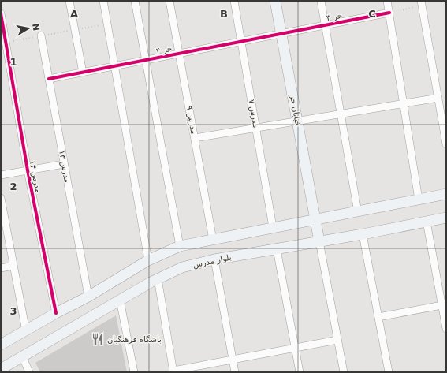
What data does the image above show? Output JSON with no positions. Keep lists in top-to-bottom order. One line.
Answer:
{"streets":{"main road":["خیابان حر","بلوار مدرس"],"street":["حر ۳","حر ۴","مدرس ۷","مدرس ۹","مدرس ۱۳","مدرس ۱۴"]},"crossings":[["حر ۳","حر ۴"],["حر ۳","خیابان حر"],["حر ۴","خیابان حر"],["حر ۴","مدرس ۷"],["حر ۴","مدرس ۹"],["حر ۴","مدرس ۱۳"],["خیابان حر","بلوار مدرس"]],"places":{"restaurant":["باشگاه فرهنگیان"]},"north":"right","grid":{"columns":["A","B","C"],"rows":["1","2","3"]}}
